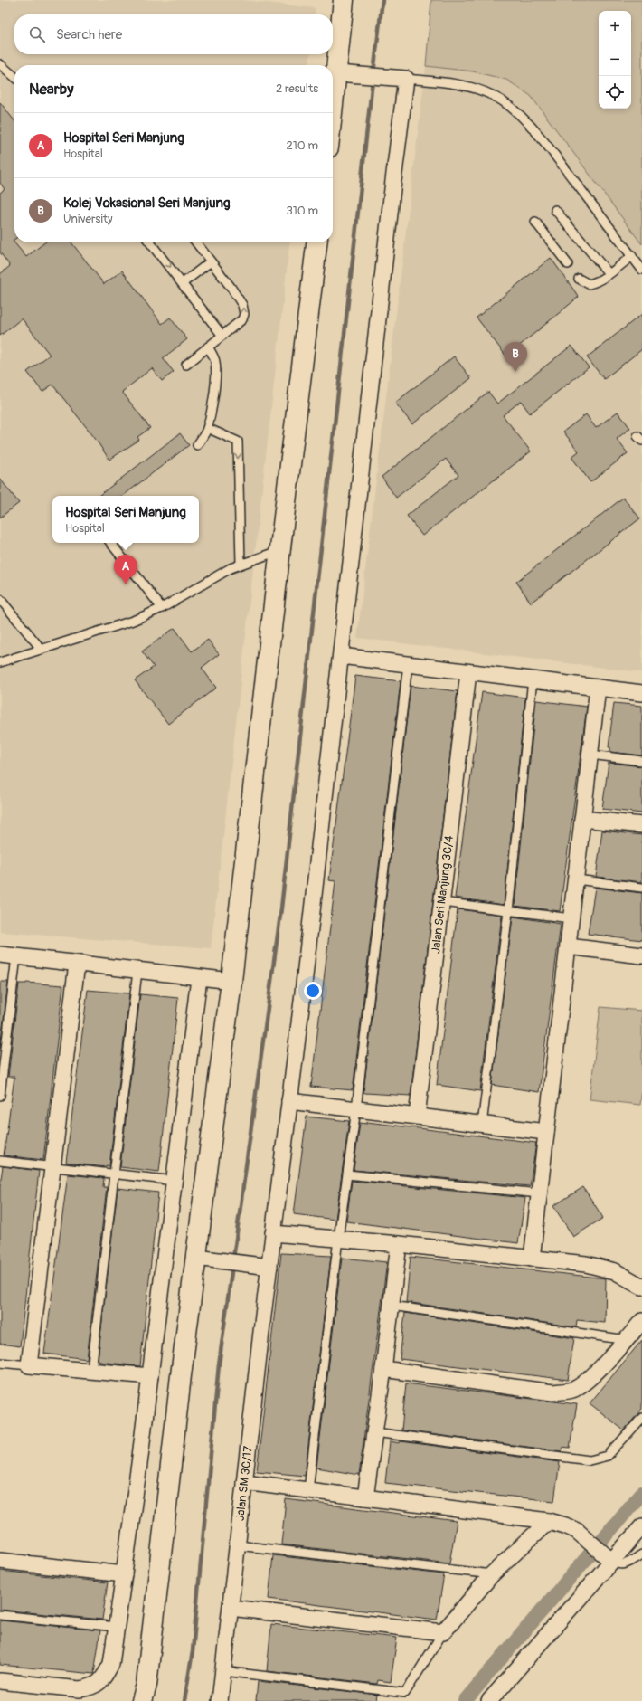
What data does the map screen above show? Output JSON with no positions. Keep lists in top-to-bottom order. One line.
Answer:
{"streets":{"street":["Jalan Seri Manjung 3C/4","Jalan SM 3C/17"]},"page":{"map_buttons":["+","−"],"search":"Search here","heading":["Nearby","2 results"],"list":[{"mark":"A","name":"Hospital Seri Manjung","note":"Hospital","value":"210 m"},{"mark":"B","name":"Kolej Vokasional Seri Manjung","note":"University","value":"310 m"}],"pins":["B","A"],"popup":["Hospital Seri Manjung","Hospital"]}}
